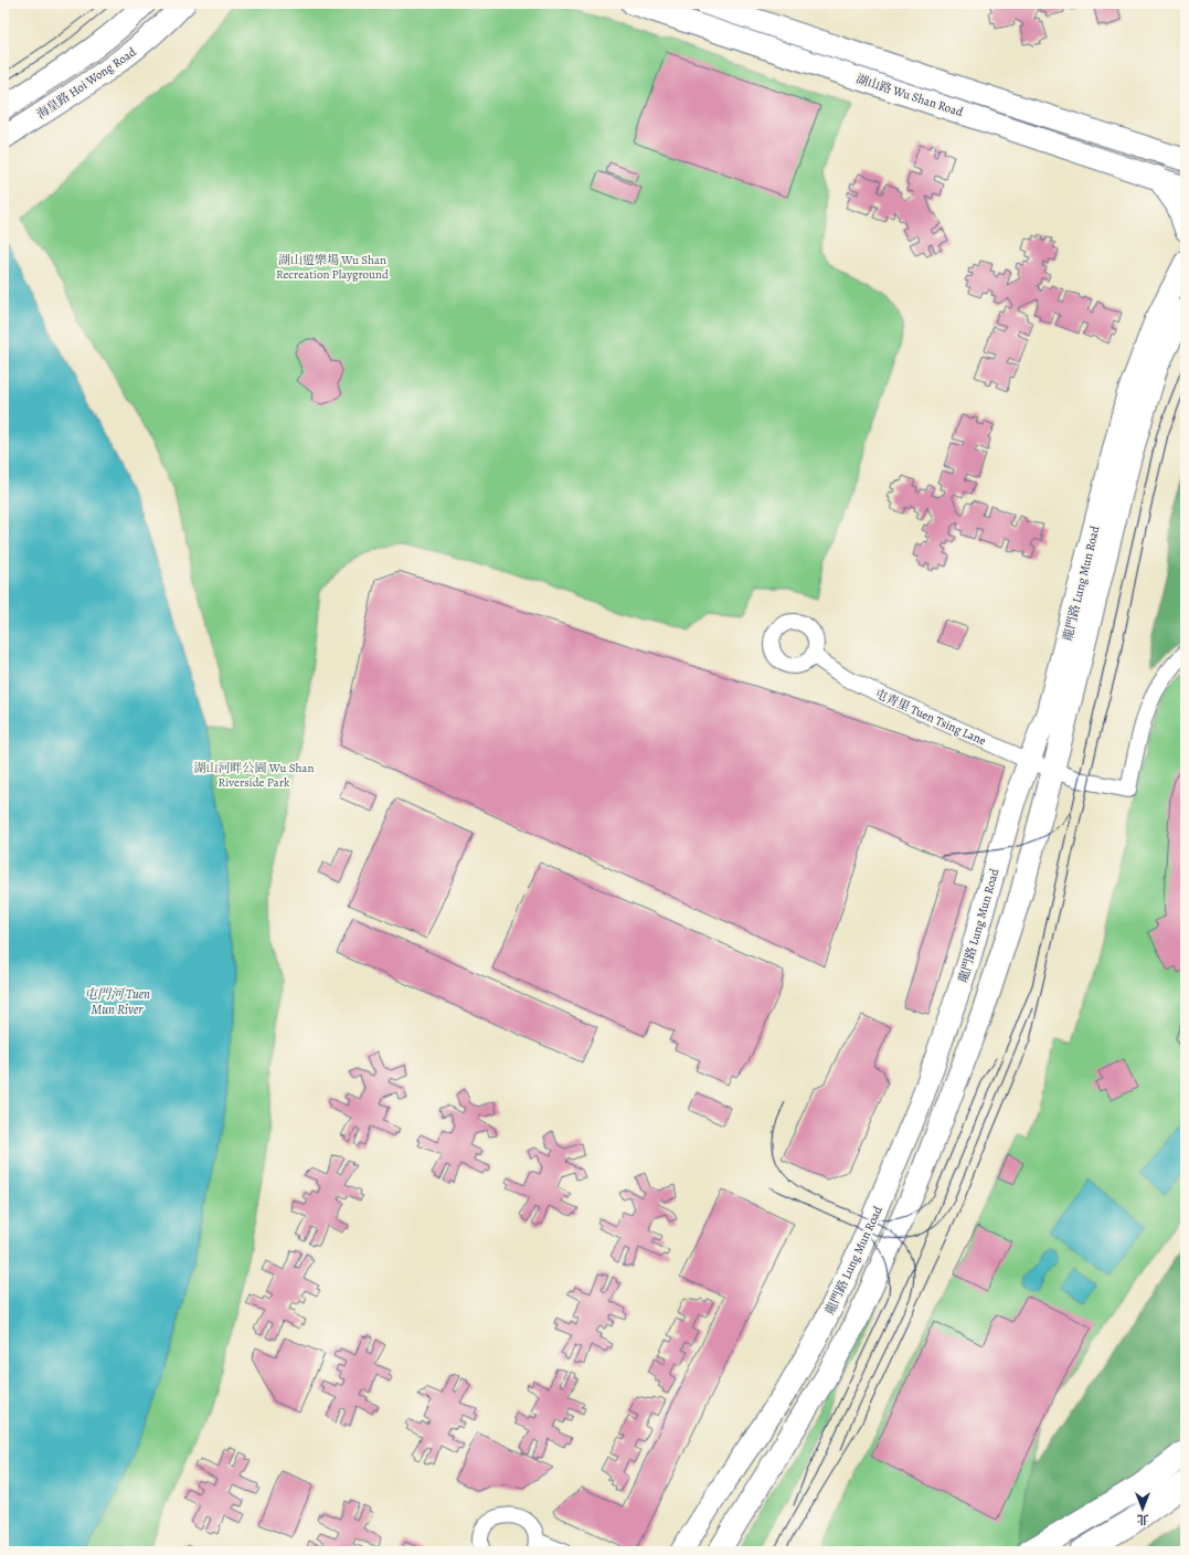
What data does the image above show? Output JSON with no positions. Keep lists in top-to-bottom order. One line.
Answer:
{"streets":{"main road":["海皇路 Hoi Wong Road","湖山路 Wu Shan Road","龍門路 Lung Mun Road"],"street":["屯青里 Tuen Tsing Lane"]},"crossings":[["龍門路 Lung Mun Road","屯青里 Tuen Tsing Lane"]],"water":["屯門河 Tuen Mun River"],"parks":["湖山遊樂場 Wu Shan Recreation Playground","湖山河畔公園 Wu Shan Riverside Park"],"north":"bottom"}
